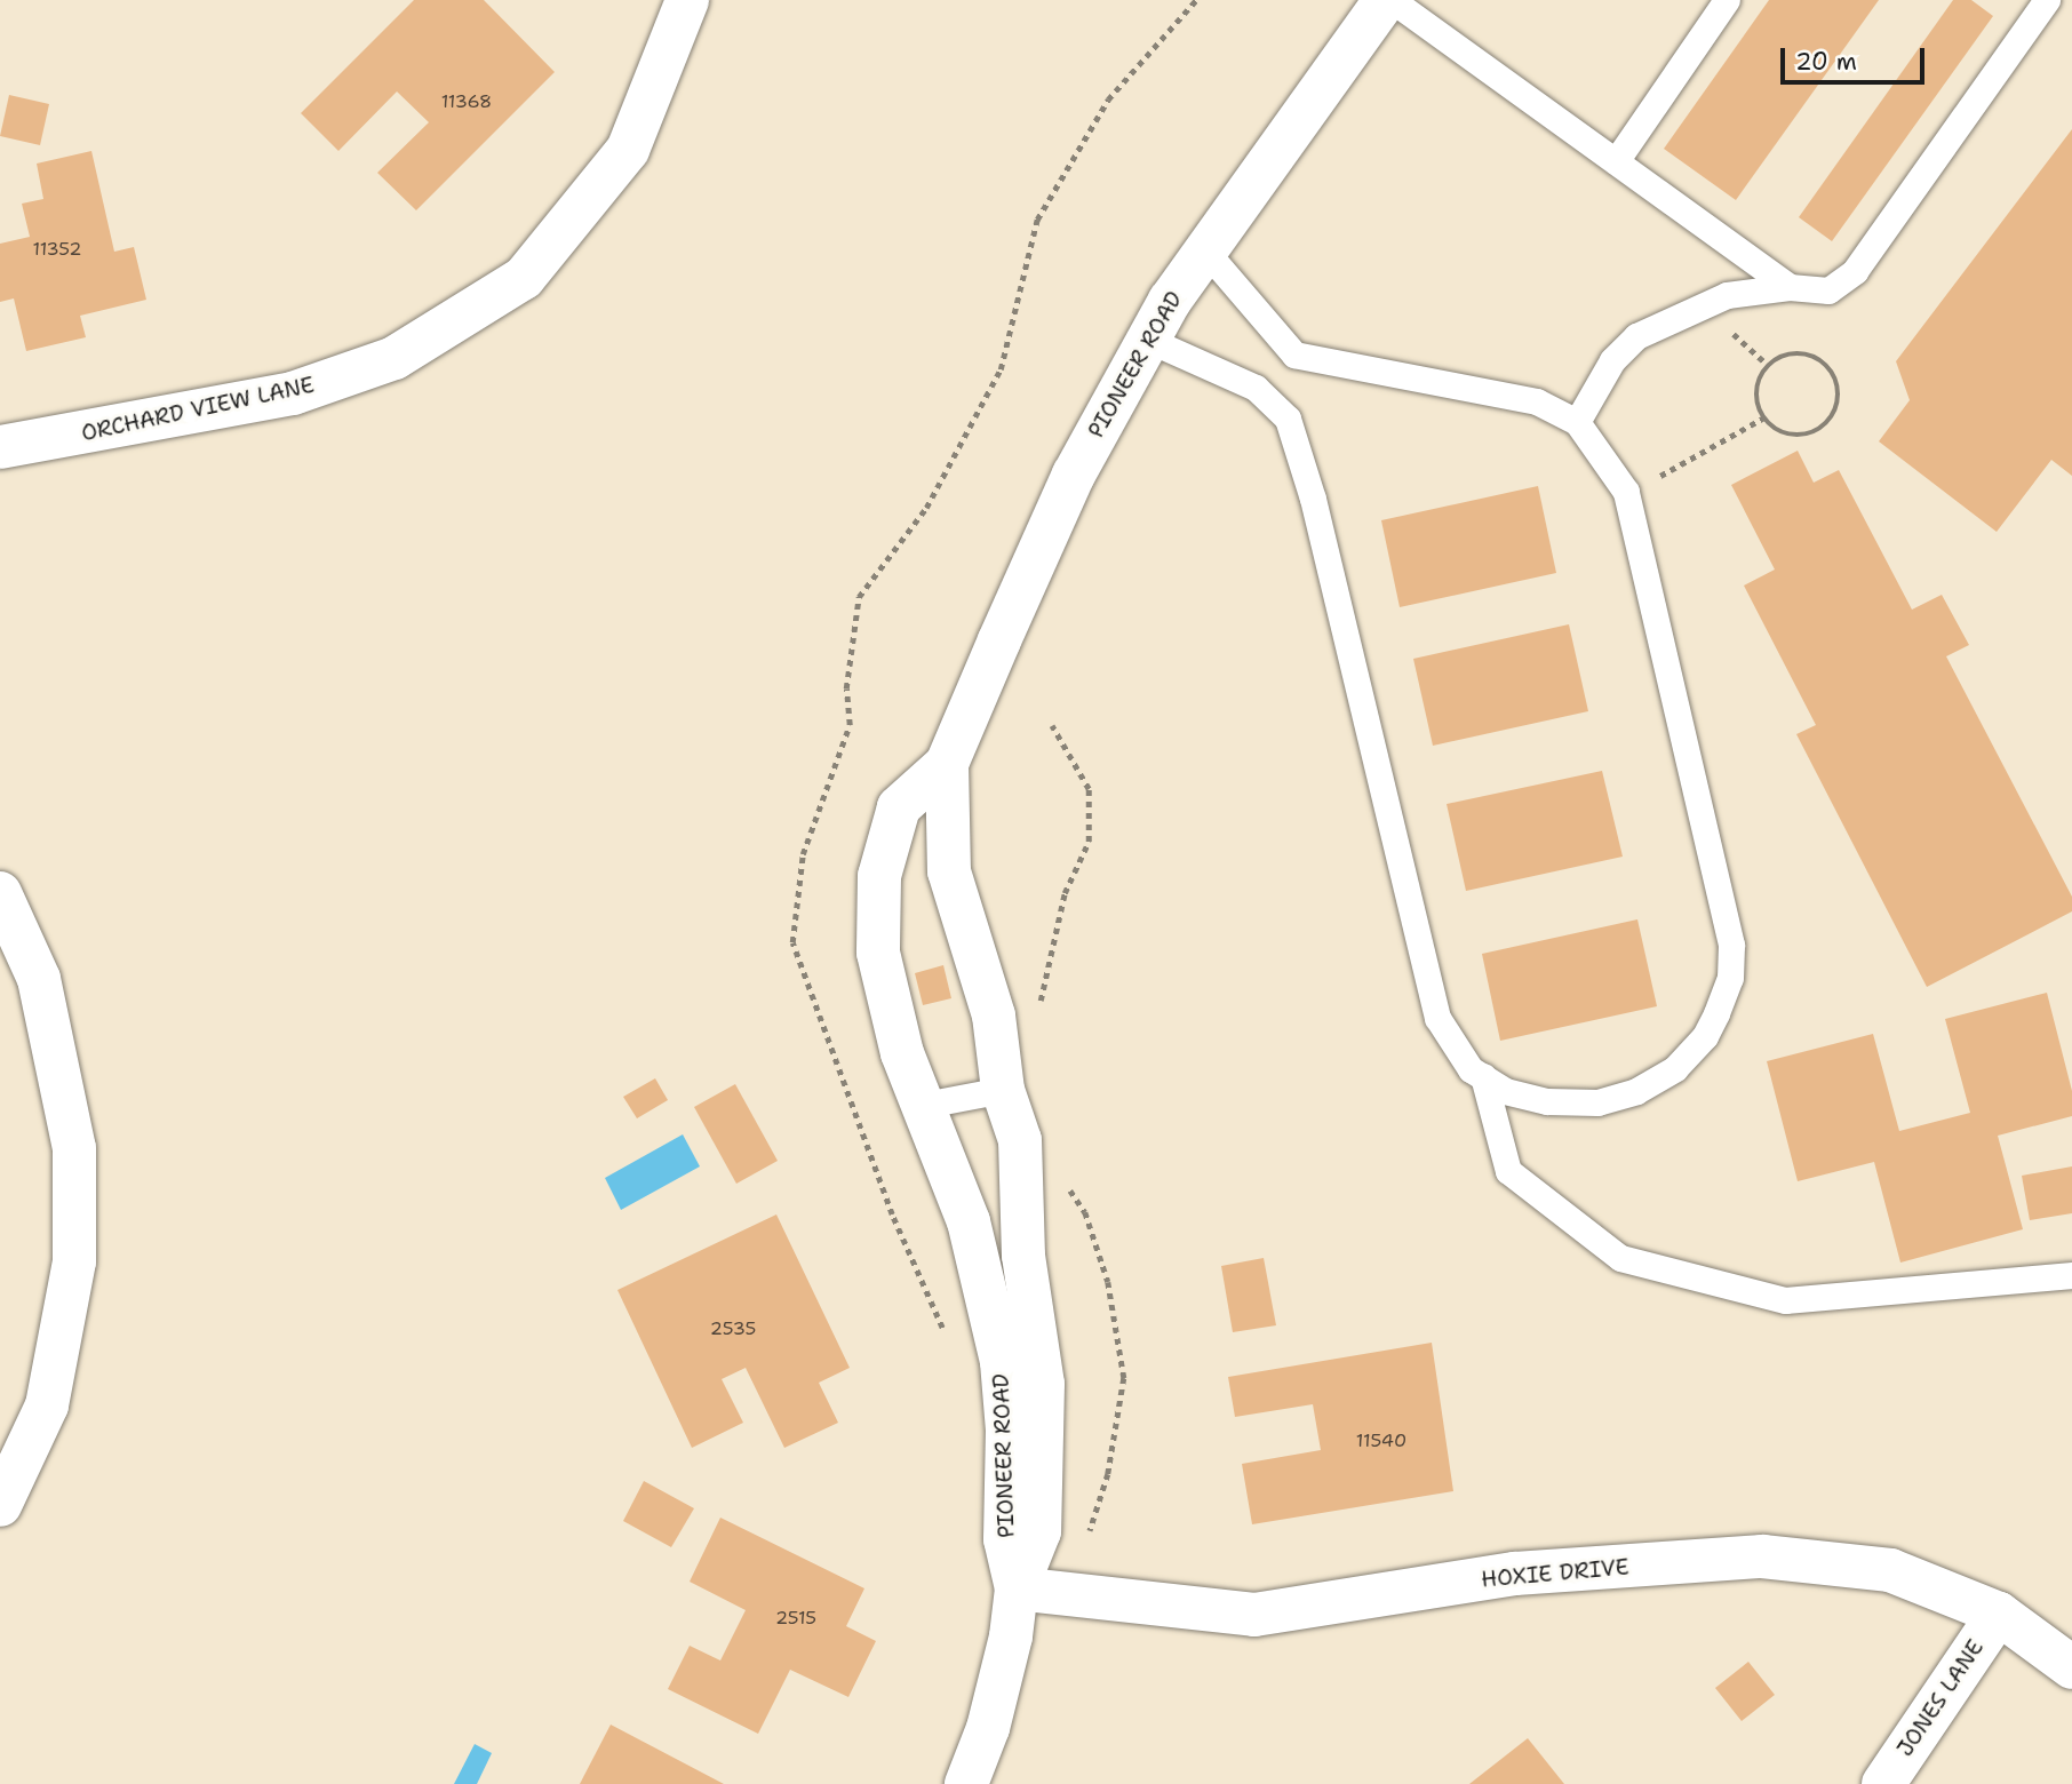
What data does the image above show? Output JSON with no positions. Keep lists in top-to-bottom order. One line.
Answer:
{"streets":{"street":["PIONEER ROAD","ORCHARD VIEW LANE","HOXIE DRIVE","JONES LANE"]},"crossings":[["PIONEER ROAD","HOXIE DRIVE"],["HOXIE DRIVE","JONES LANE"]],"house_numbers":["11368","11352","2535","11540","2515"],"scale_bar":"20 m"}
